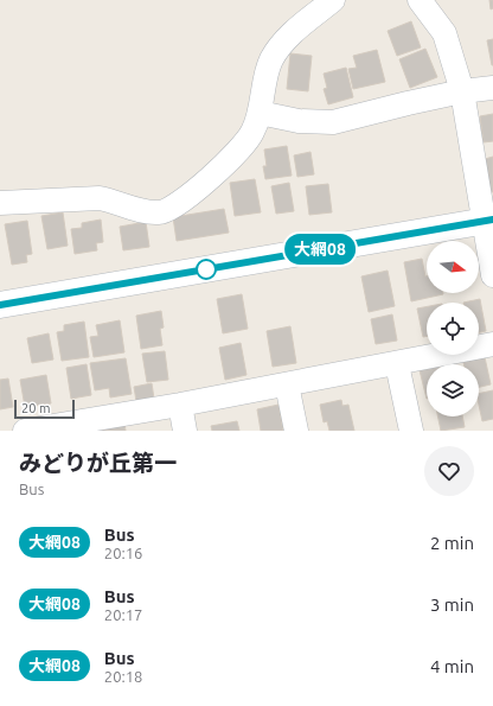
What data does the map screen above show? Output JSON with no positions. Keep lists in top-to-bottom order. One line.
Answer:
{"lines":["bus line 大網08"],"scale_bar":"20 m","north":"right","page":{"on_map":"大網08","scale":"20 m","heading":["みどりが丘第一","Bus"],"list":[{"mark":"大網08","name":"Bus","note":"20:16","value":"2 min"},{"mark":"大網08","name":"Bus","note":"20:17","value":"3 min"},{"mark":"大網08","name":"Bus","note":"20:18","value":"4 min"}]}}
